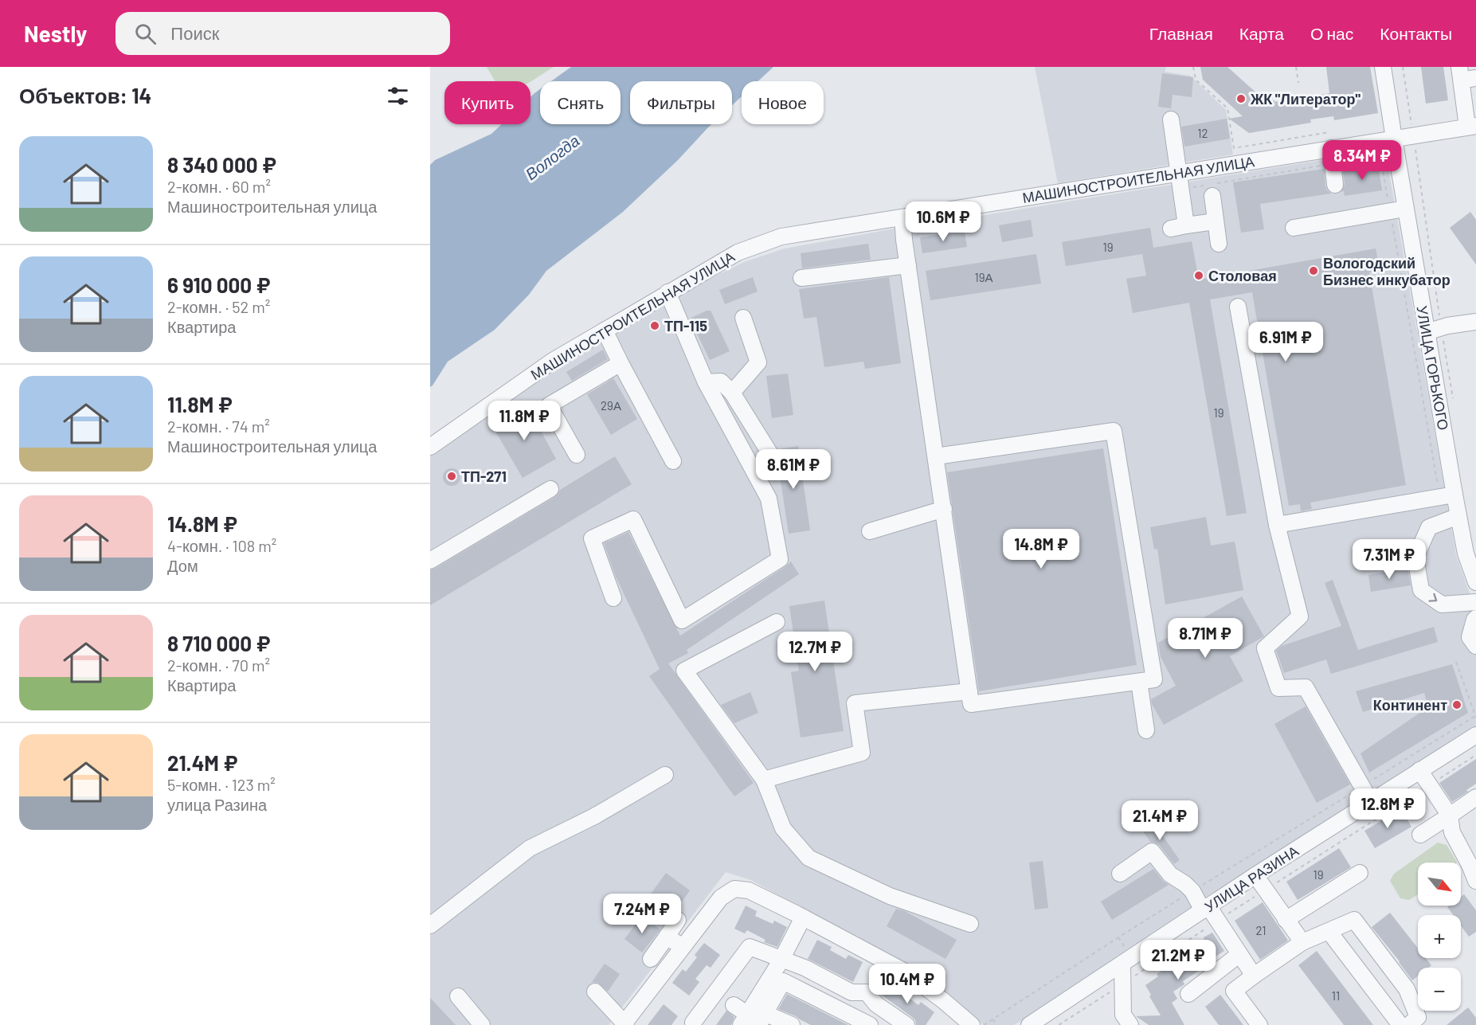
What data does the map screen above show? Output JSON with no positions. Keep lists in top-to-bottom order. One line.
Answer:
{"streets":{"street":["МАШИНОСТРОИТЕЛЬНАЯ УЛИЦА","УЛИЦА ГОРЬКОГО","УЛИЦА РАЗИНА"]},"crossings":[["МАШИНОСТРОИТЕЛЬНАЯ УЛИЦА","УЛИЦА ГОРЬКОГО"]],"water":["Вологда"],"places":["ЖК \"Литератор\"","Вологодский Бизнес инкубатор","Столовая","ТП-115","ТП-271","Континент"],"house_numbers":["12","19","19А","29А","19","19","21","11"],"north":"bottom right","page":{"header":"Nestly","search":"Поиск","nav":["Главная","Карта","О нас","Контакты"],"heading":"Объектов: 14","chip":["Купить","Снять","Фильтры","Новое"],"list":[{"name":"8 340 000 ₽","note":"2-комн. · 60 m² · Машиностроительная улица"},{"name":"6 910 000 ₽","note":"2-комн. · 52 m² · Квартира"},{"name":"11.8M ₽","note":"2-комн. · 74 m² · Машиностроительная улица"},{"name":"14.8M ₽","note":"4-комн. · 108 m² · Дом"},{"name":"8 710 000 ₽","note":"2-комн. · 70 m² · Квартира"},{"name":"21.4M ₽","note":"5-комн. · 123 m² · улица Разина"}],"price":["8.34M ₽","10.6M ₽","6.91M ₽","11.8M ₽","8.61M ₽","14.8M ₽","7.31M ₽","8.71M ₽","12.7M ₽","12.8M ₽","21.4M ₽","7.24M ₽","21.2M ₽","10.4M ₽"],"map_buttons":["+","−"]}}
